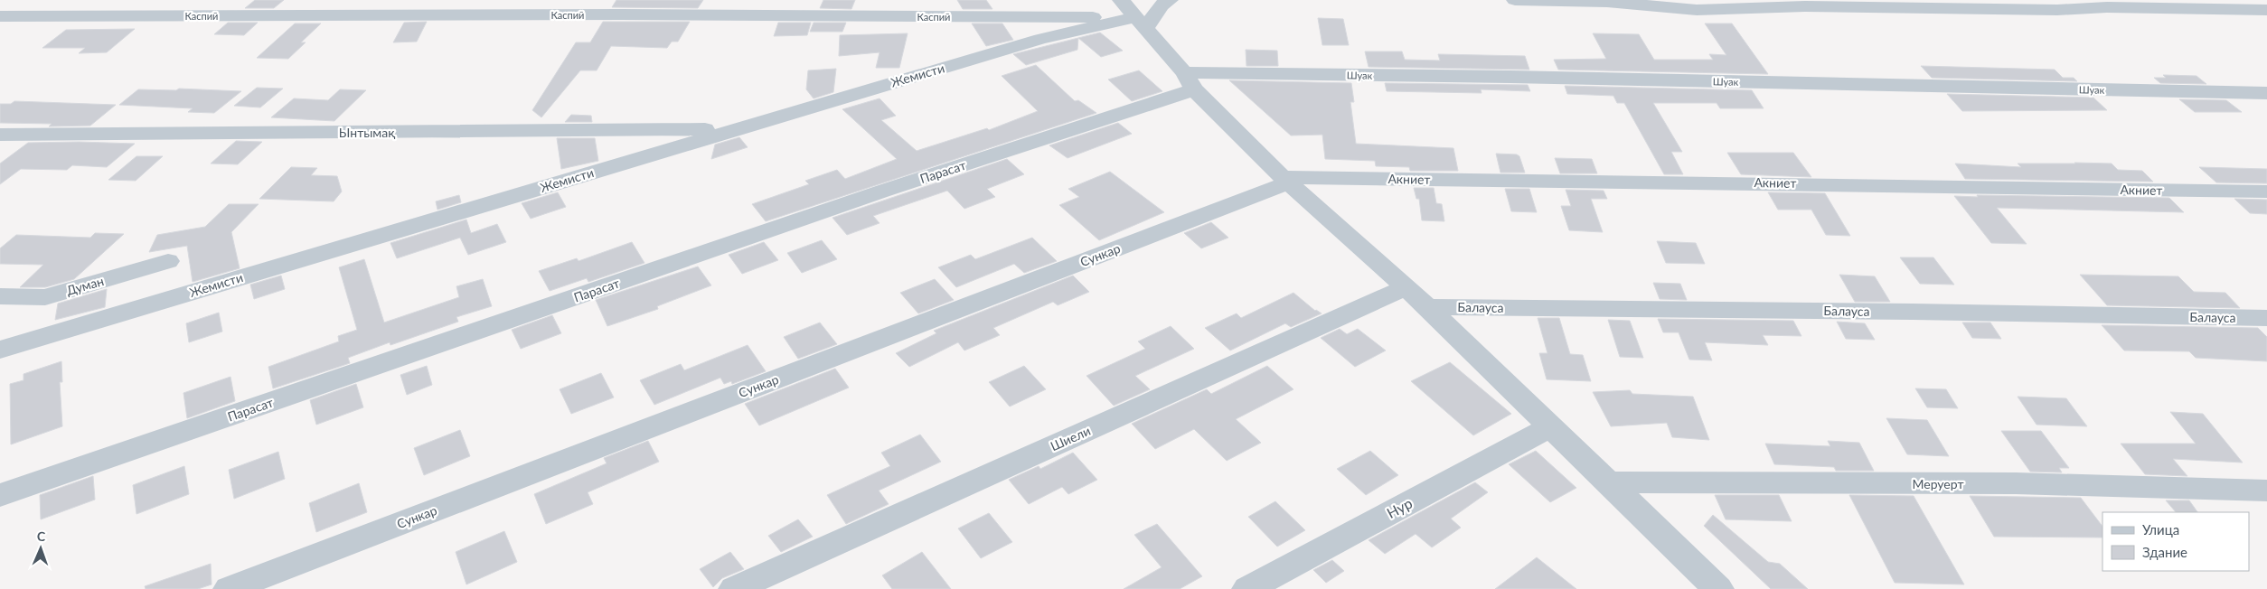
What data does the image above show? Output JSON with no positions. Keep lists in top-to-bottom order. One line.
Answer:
{"streets":{"street":["Каспий","Жемисти","Шуак","Ынтымақ","Парасат","Акниет","Сункар","Думан","Балауса","Шиели","Меруерт","Нур"]},"crossings":[["Каспий","Жемисти"],["Жемисти","Ынтымақ"],["Шуак","Парасат"],["Акниет","Сункар"]],"legend":["Улица","Здание"],"north":"top"}
